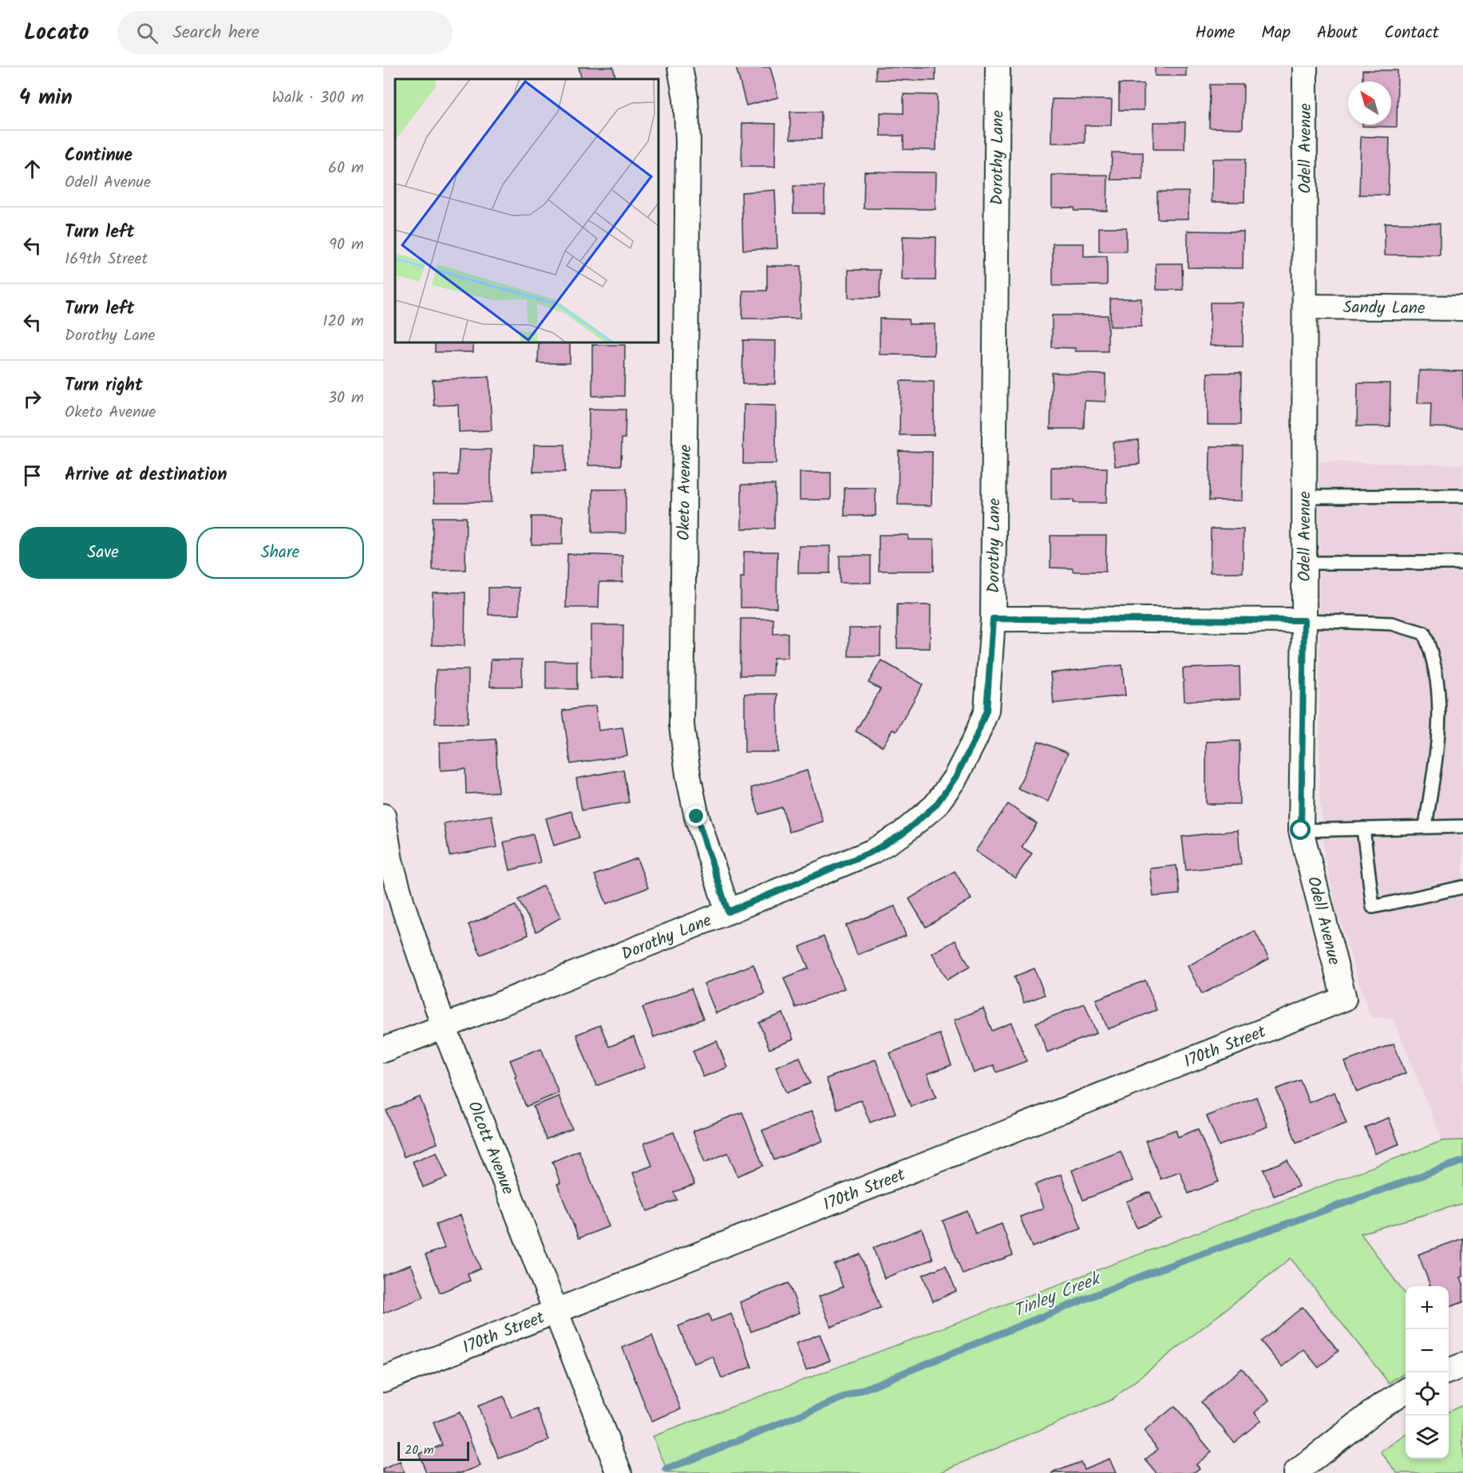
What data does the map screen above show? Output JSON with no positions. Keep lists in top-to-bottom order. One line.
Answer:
{"streets":{"street":["Odell Avenue","Dorothy Lane","Sandy Lane","Oketo Avenue","170th Street","Olcott Avenue"]},"crossings":[["Odell Avenue","Sandy Lane"],["Odell Avenue","170th Street"],["Dorothy Lane","Oketo Avenue"],["Dorothy Lane","Olcott Avenue"],["170th Street","Olcott Avenue"]],"water":["Tinley Creek"],"scale_bar":"20 m","north":"top left","page":{"header":"Locato","search":"Search here","nav":["Home","Map","About","Contact"],"heading":["4 min","Walk · 300 m"],"list":[["Continue","Odell Avenue","60 m"],["Turn left","169th Street","90 m"],["Turn left","Dorothy Lane","120 m"],["Turn right","Oketo Avenue","30 m"],"Arrive at destination"],"buttons":["Save","Share"],"map_buttons":["+","−"],"scale":"20 m"}}
